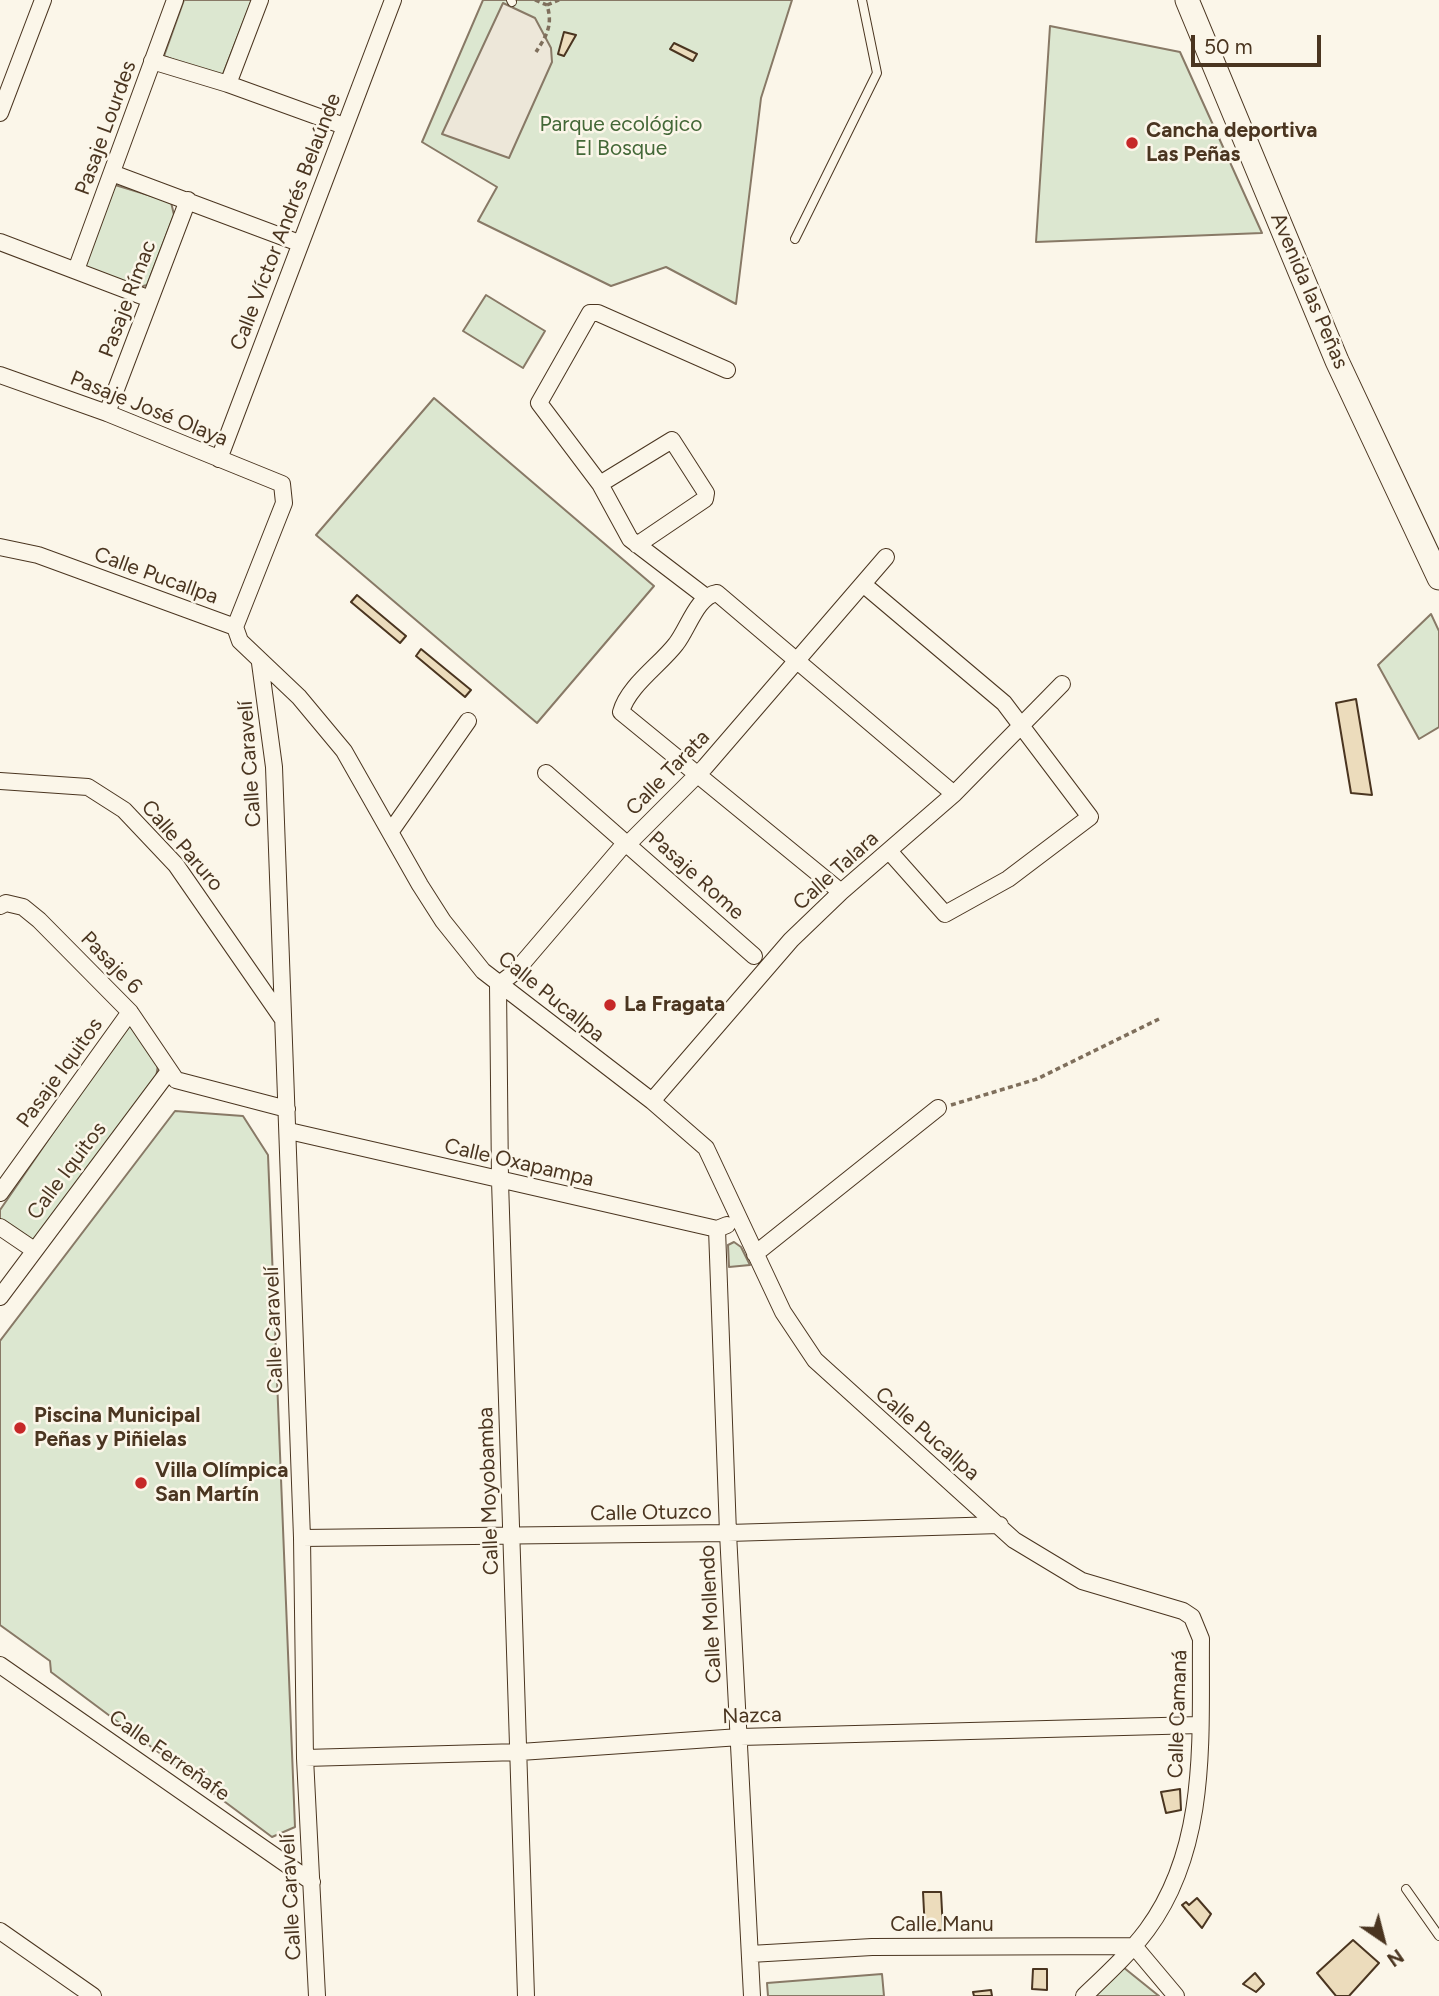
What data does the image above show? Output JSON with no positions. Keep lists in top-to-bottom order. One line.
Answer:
{"streets":{"street":["Pasaje Lourdes","Calle Víctor Andrés Belaúnde","Avenida las Peñas","Pasaje Rímac","Pasaje José Olaya","Calle Pucallpa","Calle Caravelí","Calle Tarata","Calle Paruro","Calle Talara","Pasaje Rome","Pasaje 6","Pasaje Iquitos","Calle Oxapampa","Calle Iquitos","Calle Moyobamba","Calle Otuzco","Calle Mollendo","Calle Camaná","Nazca","Calle Ferreñafe","Calle Manu"]},"crossings":[["Calle Víctor Andrés Belaúnde","Pasaje José Olaya"],["Pasaje Rímac","Pasaje José Olaya"],["Pasaje José Olaya","Calle Pucallpa"],["Calle Pucallpa","Calle Caravelí"],["Calle Pucallpa","Calle Tarata"],["Calle Pucallpa","Calle Talara"],["Calle Pucallpa","Calle Moyobamba"],["Calle Pucallpa","Calle Otuzco"],["Calle Pucallpa","Calle Camaná"],["Calle Caravelí","Calle Paruro"],["Calle Caravelí","Calle Oxapampa"],["Calle Caravelí","Calle Otuzco"],["Calle Caravelí","Nazca"],["Calle Caravelí","Calle Ferreñafe"],["Calle Tarata","Pasaje Rome"],["Calle Tarata","Calle Moyobamba"],["Pasaje 6","Pasaje Iquitos"],["Pasaje 6","Calle Iquitos"],["Calle Oxapampa","Calle Moyobamba"],["Calle Oxapampa","Calle Mollendo"],["Calle Moyobamba","Calle Otuzco"],["Calle Moyobamba","Nazca"],["Calle Otuzco","Calle Mollendo"],["Calle Otuzco","Calle Camaná"],["Calle Mollendo","Nazca"],["Calle Mollendo","Calle Manu"],["Calle Camaná","Nazca"],["Calle Camaná","Calle Manu"]],"parks":["Parque ecológico El Bosque"],"places":["Cancha deportiva Las Peñas","La Fragata","Piscina Municipal Peñas y Piñielas","Villa Olímpica San Martín"],"scale_bar":"50 m","north":"bottom right"}
